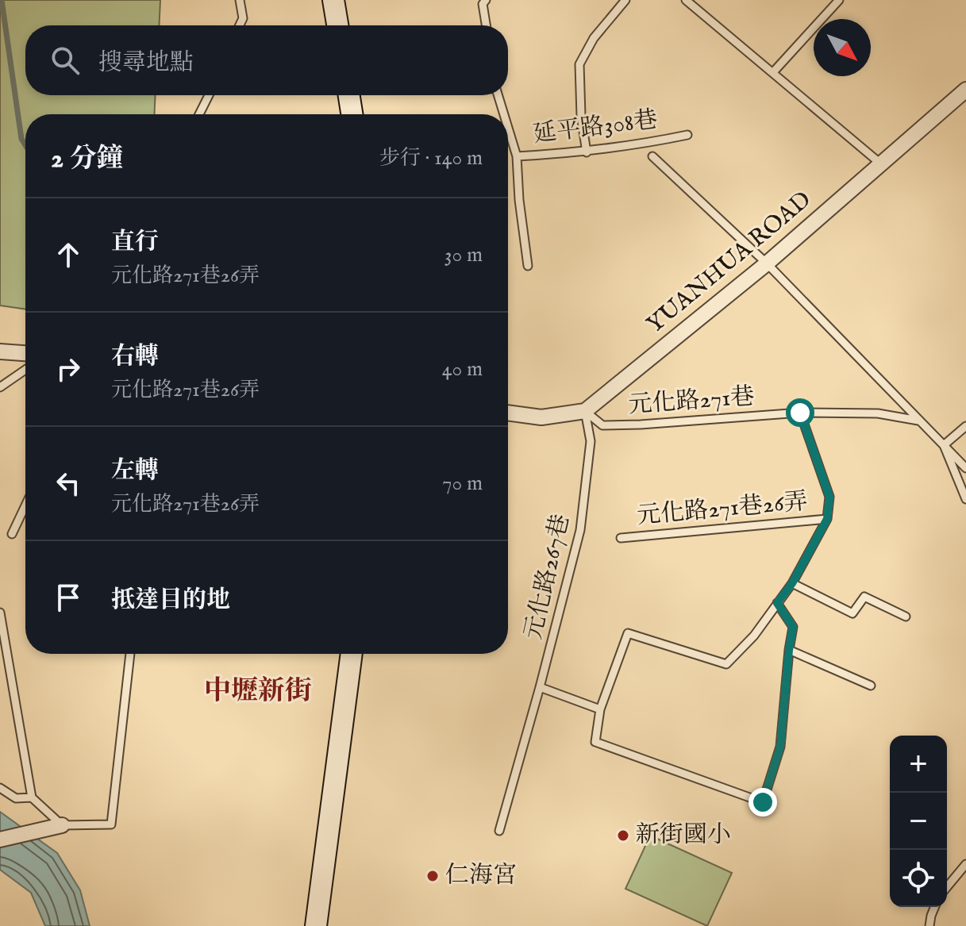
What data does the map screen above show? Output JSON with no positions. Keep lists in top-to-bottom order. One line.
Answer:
{"streets":{"street":["YUANHUA ROAD"],"lane":["延平路308巷","元化路271巷","元化路271巷26弄","元化路267巷"]},"crossings":[["YUANHUA ROAD","元化路271巷"],["YUANHUA ROAD","元化路267巷"],["元化路271巷","元化路271巷26弄"],["元化路271巷","元化路267巷"]],"districts":["中壢新街"],"places":["新街國小","仁海宮"],"north":"bottom right","page":{"search":"搜尋地點","heading":["2 分鐘","步行 · 140 m"],"list":[["直行","元化路271巷26弄","30 m"],["右轉","元化路271巷26弄","40 m"],["左轉","元化路271巷26弄","70 m"],"抵達目的地"],"map_buttons":["+","−"]}}
